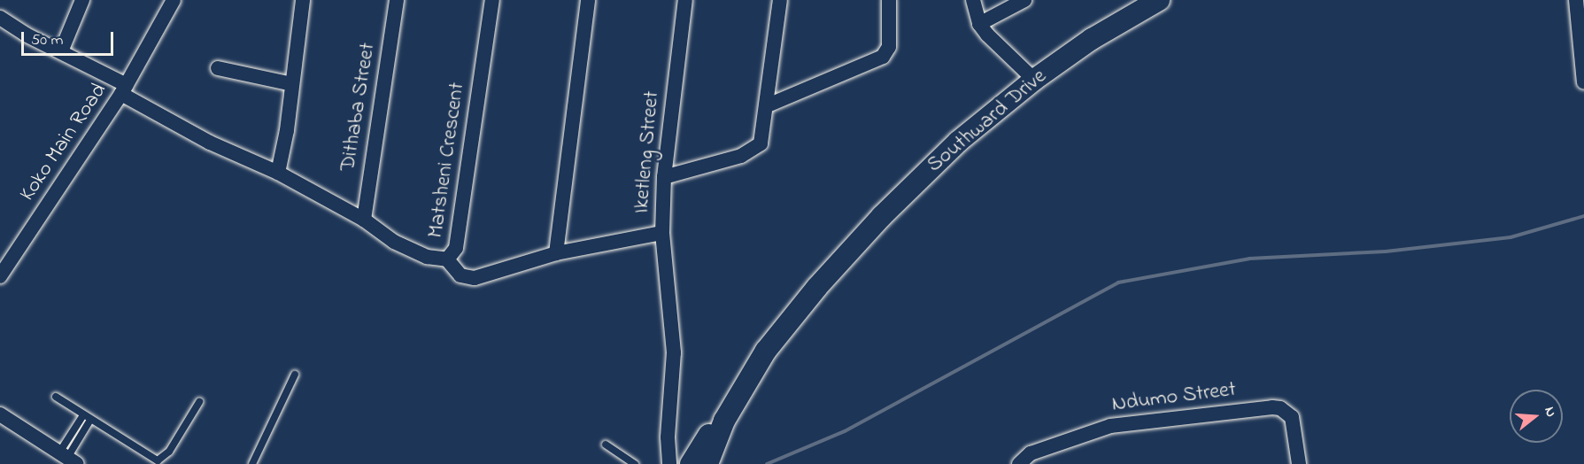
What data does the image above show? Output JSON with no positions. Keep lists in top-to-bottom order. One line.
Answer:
{"streets":{"main road":["Southward Drive"],"street":["Dithaba Street","Koko Main Road","Iketleng Street","Matsheni Crescent","Ndumo Street"]},"crossings":[["Dithaba Street","Matsheni Crescent"],["Koko Main Road","Matsheni Crescent"],["Iketleng Street","Matsheni Crescent"]],"scale_bar":"50 m","north":"right"}
